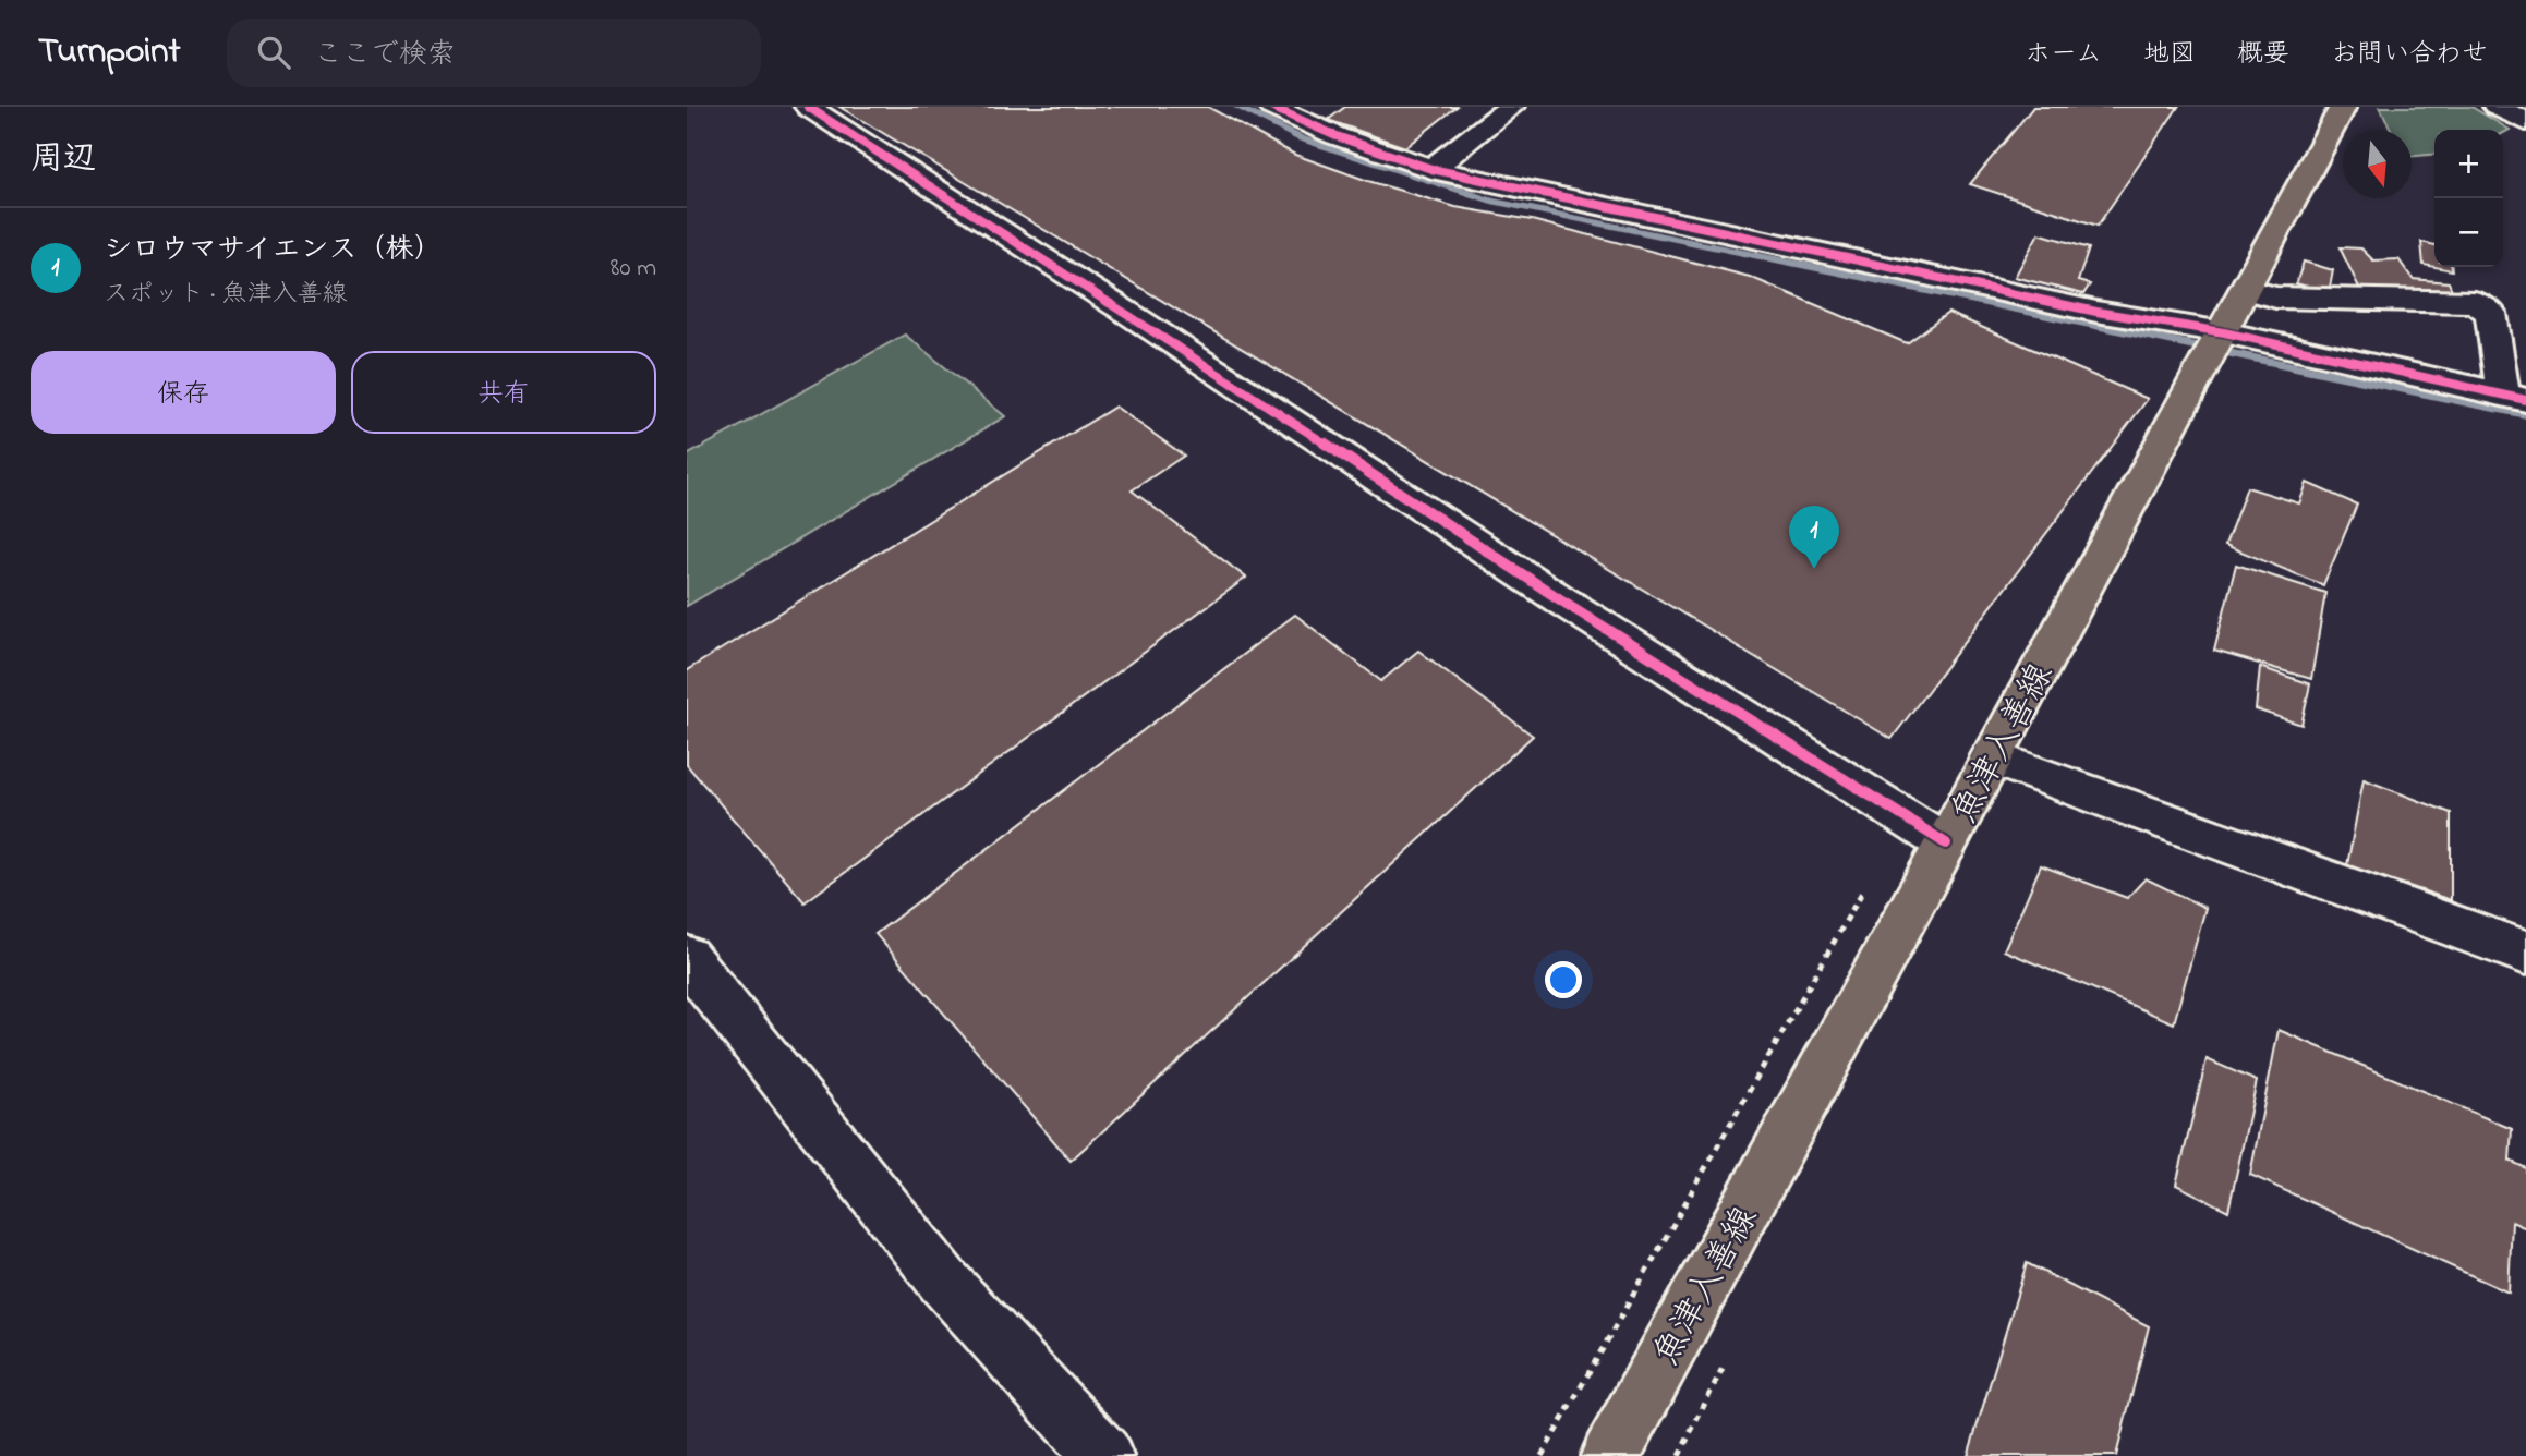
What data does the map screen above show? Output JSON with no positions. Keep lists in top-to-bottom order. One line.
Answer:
{"streets":{"main road":["魚津入善線"]},"north":"bottom","page":{"header":"Turnpoint","search":"ここで検索","nav":["ホーム","地図","概要","お問い合わせ"],"heading":"周辺","map_buttons":["+","−"],"list":[{"mark":"1","name":"シロウマサイエンス（株）","note":"スポット · 魚津入善線","value":"80 m"}],"buttons":["保存","共有"],"pins":"1"}}
